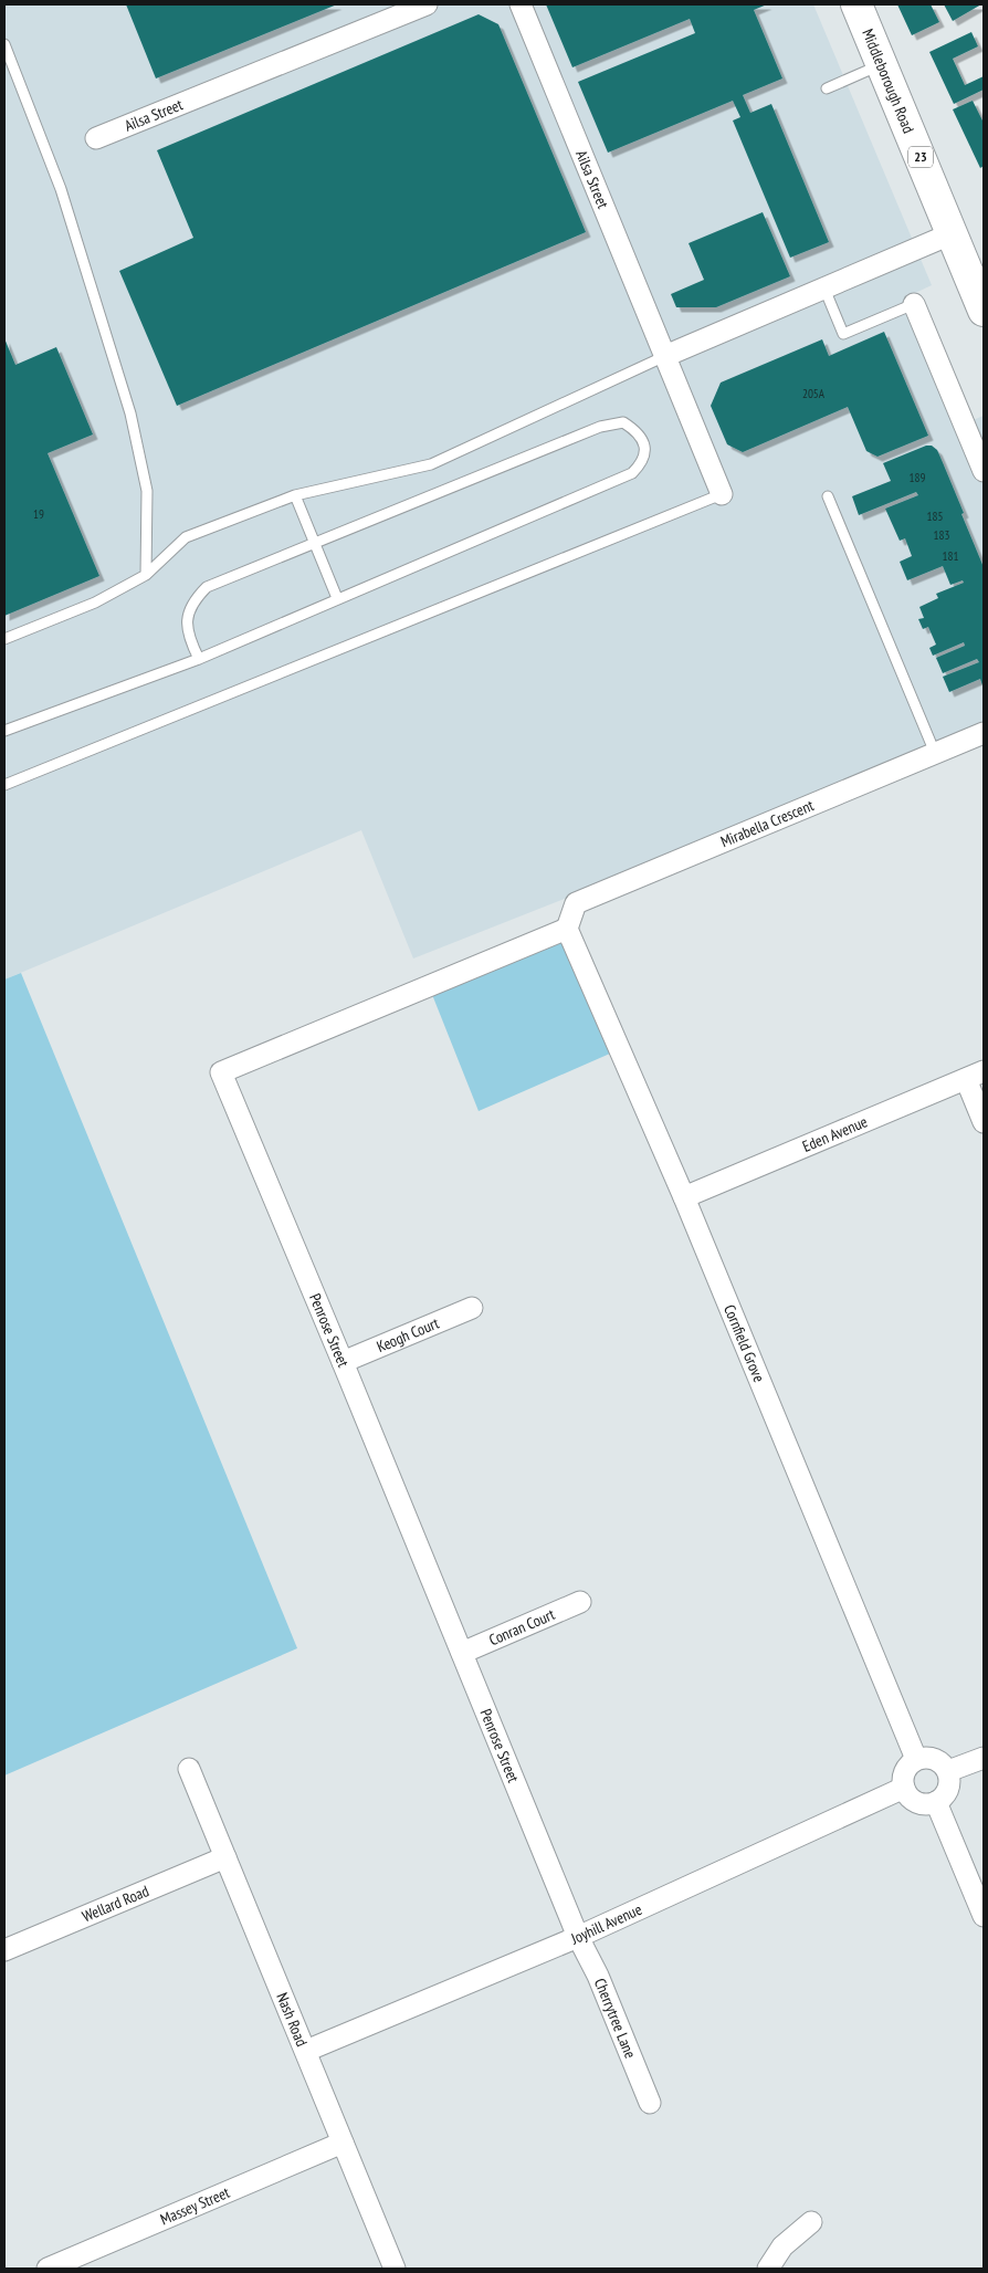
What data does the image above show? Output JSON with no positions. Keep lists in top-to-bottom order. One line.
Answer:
{"streets":{"main road":["Middleborough Road","23"],"street":["Ailsa Street","Mirabella Crescent","Eden Avenue","Penrose Street","Keogh Court","Cornfield Grove","Conran Court","Wellard Road","Joyhill Avenue","Nash Road","Cherrytree Lane","Massey Street"]},"crossings":[["Mirabella Crescent","Penrose Street"],["Mirabella Crescent","Cornfield Grove"],["Eden Avenue","Cornfield Grove"],["Penrose Street","Keogh Court"],["Penrose Street","Cornfield Grove"],["Penrose Street","Conran Court"],["Penrose Street","Joyhill Avenue"],["Penrose Street","Cherrytree Lane"],["Cornfield Grove","Joyhill Avenue"],["Wellard Road","Nash Road"],["Joyhill Avenue","Nash Road"],["Joyhill Avenue","Cherrytree Lane"],["Nash Road","Massey Street"]],"house_numbers":["205A","189","19","185","183","181"]}
